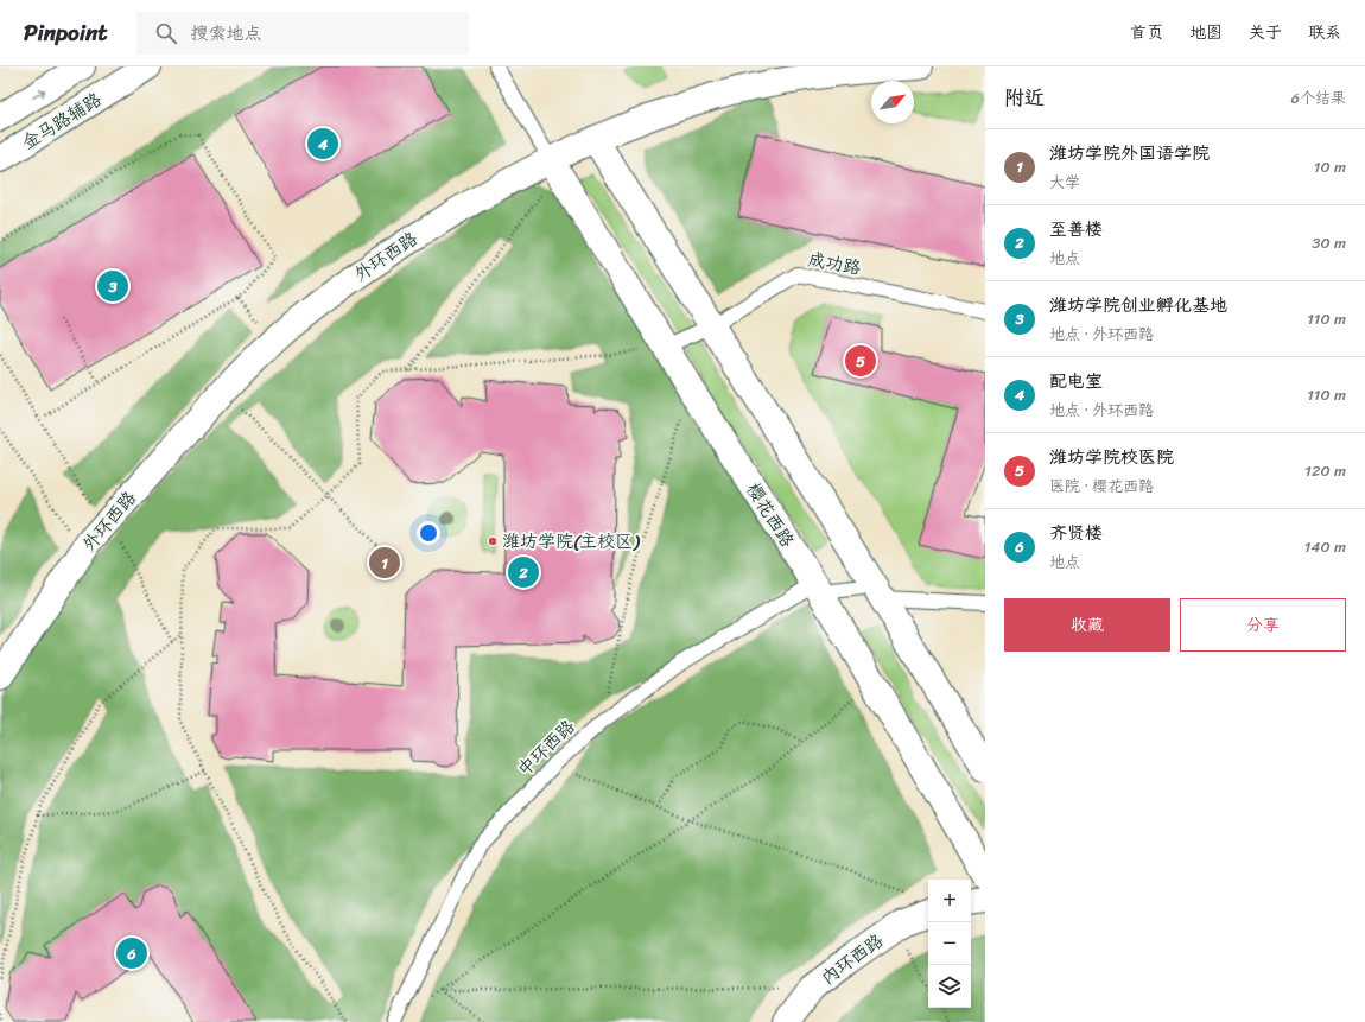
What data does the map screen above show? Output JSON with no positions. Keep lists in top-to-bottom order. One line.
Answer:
{"streets":{"street":["金马路辅路","外环西路","樱花西路","内环西路"],"lane":["成功路","中环西路"]},"crossings":[["外环西路","樱花西路"],["成功路","樱花西路"],["樱花西路","中环西路"]],"places":["潍坊学院(主校区)"],"north":"top right","page":{"header":"Pinpoint","search":"搜索地点","nav":["首页","地图","关于","联系"],"heading":["附近","6个结果"],"pins":["4","3","5","1","2","6"],"list":[{"mark":"1","name":"潍坊学院外国语学院","note":"大学","value":"10 m"},{"mark":"2","name":"至善楼","note":"地点","value":"30 m"},{"mark":"3","name":"潍坊学院创业孵化基地","note":"地点 · 外环西路","value":"110 m"},{"mark":"4","name":"配电室","note":"地点 · 外环西路","value":"110 m"},{"mark":"5","name":"潍坊学院校医院","note":"医院 · 樱花西路","value":"120 m"},{"mark":"6","name":"齐贤楼","note":"地点","value":"140 m"}],"buttons":["收藏","分享"],"map_buttons":["+","−"]}}
